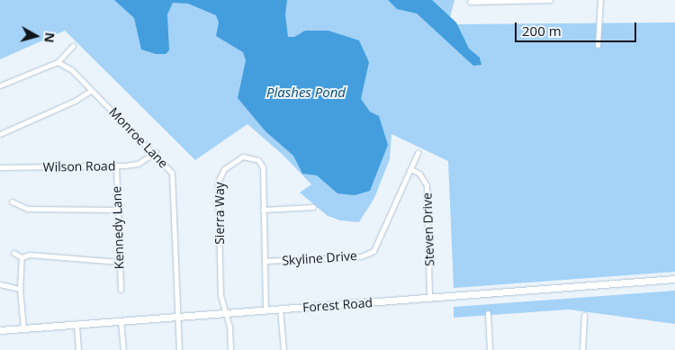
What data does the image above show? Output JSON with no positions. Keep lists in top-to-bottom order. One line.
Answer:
{"streets":{"main road":["Forest Road"],"street":["Monroe Lane","Wilson Road","Sierra Way","Kennedy Lane","Steven Drive","Skyline Drive"]},"crossings":[["Monroe Lane","Wilson Road"],["Monroe Lane","Forest Road"],["Wilson Road","Kennedy Lane"],["Sierra Way","Skyline Drive"],["Sierra Way","Forest Road"],["Steven Drive","Skyline Drive"],["Steven Drive","Forest Road"]],"water":["Plashes Pond"],"scale_bar":"200 m","north":"right"}
